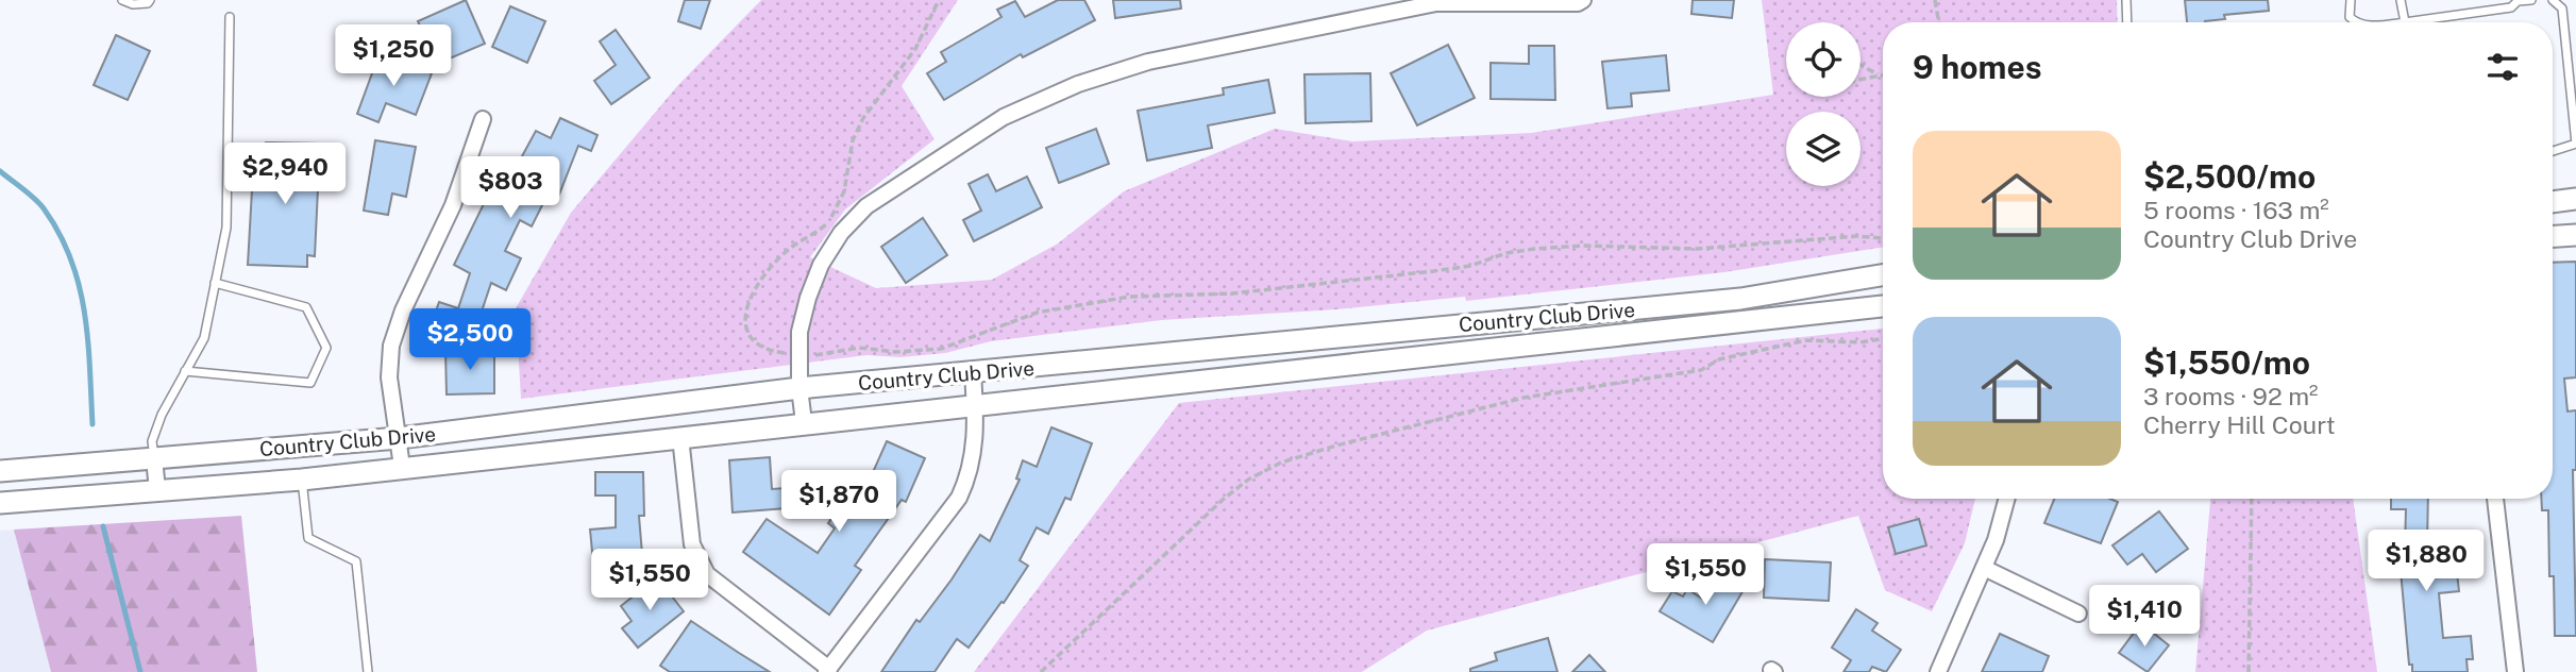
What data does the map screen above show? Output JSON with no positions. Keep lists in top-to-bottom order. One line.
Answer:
{"streets":{"main road":["Country Club Drive"]},"page":{"heading":"9 homes","price":["$1,250","$2,940","$803","$2,500","$1,870","$1,880","$1,550","$1,550","$1,410"],"list":[{"name":"$2,500/mo","note":"5 rooms · 163 m² · Country Club Drive"},{"name":"$1,550/mo","note":"3 rooms · 92 m² · Cherry Hill Court"}]}}
